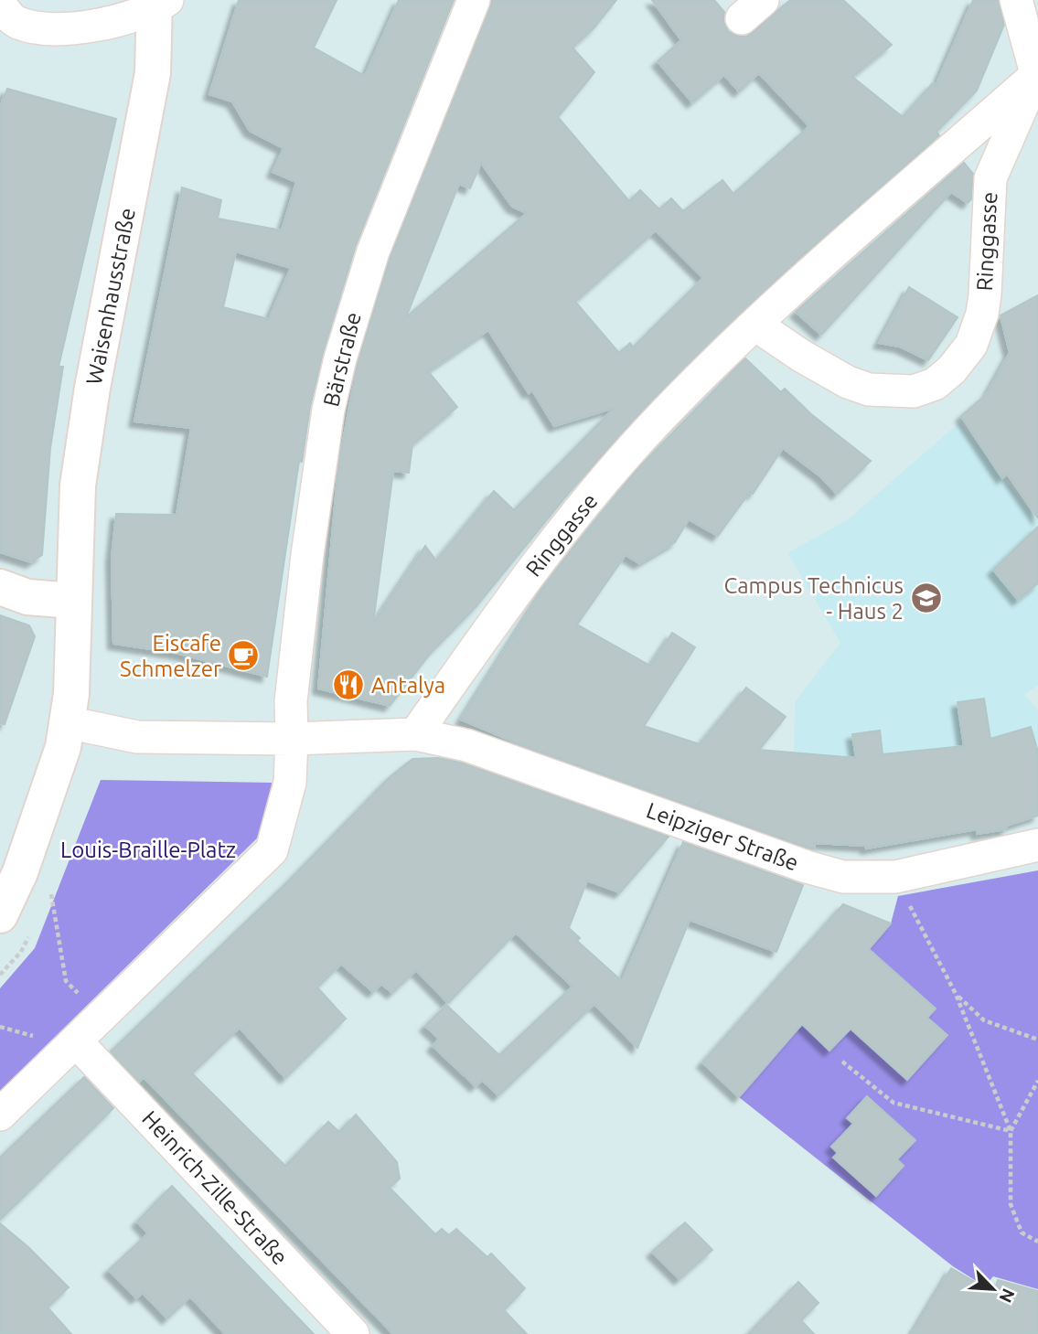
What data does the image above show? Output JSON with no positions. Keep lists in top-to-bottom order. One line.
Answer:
{"streets":{"street":["Ringgasse","Waisenhausstraße","Bärstraße","Leipziger Straße","Heinrich-Zille-Straße"]},"crossings":[["Ringgasse","Leipziger Straße"]],"parks":["Louis-Braille-Platz"],"places":{"school or university":["Campus Technicus - Haus 2"],"cafe":["Eiscafe Schmelzer"],"restaurant":["Antalya"]},"north":"bottom right"}
